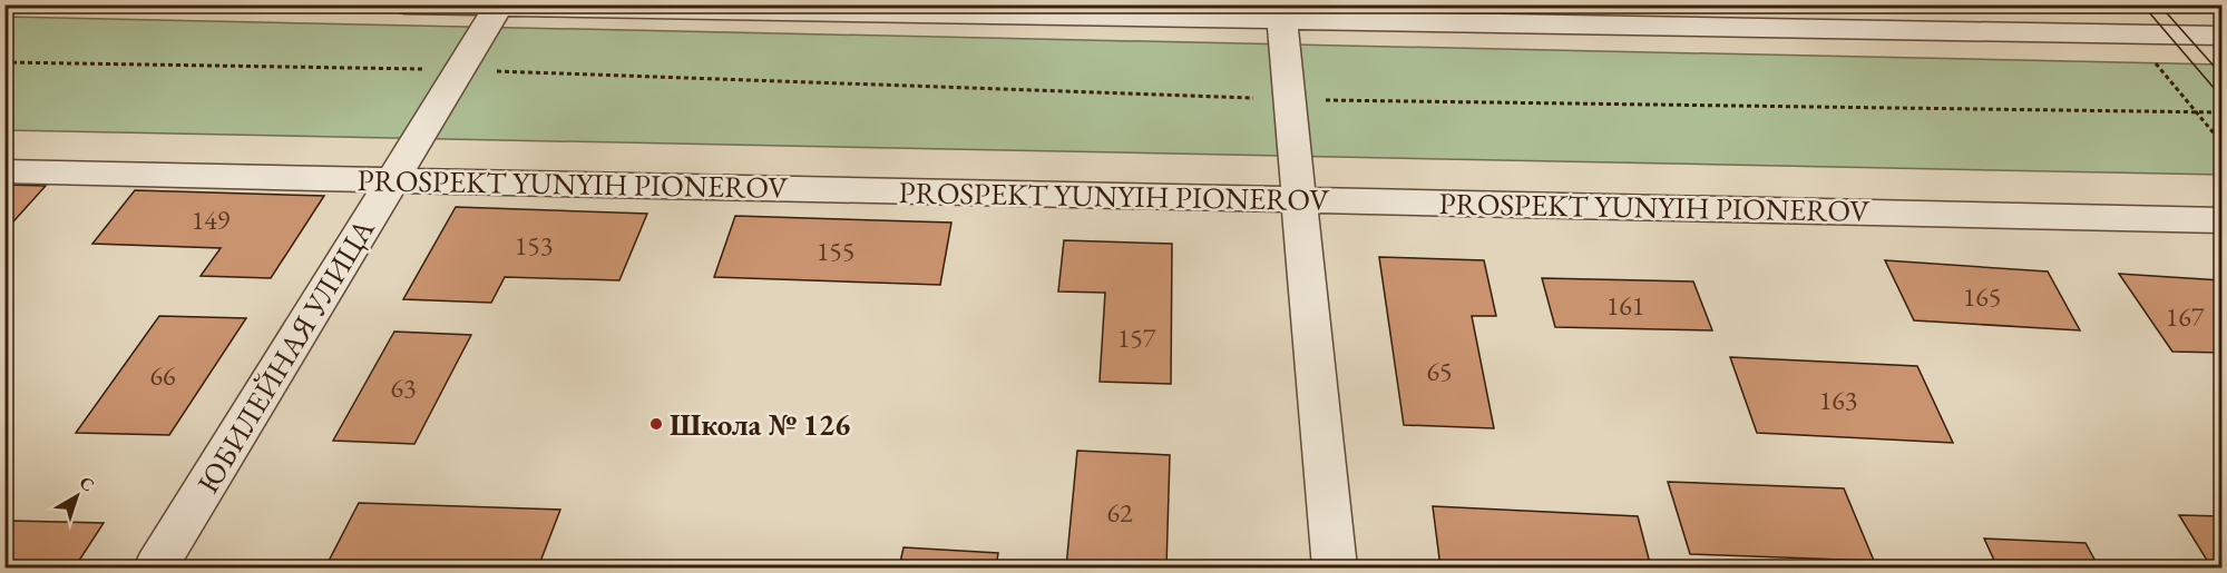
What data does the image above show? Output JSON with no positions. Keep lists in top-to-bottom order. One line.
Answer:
{"streets":{"street":["PROSPEKT YUNYIH PIONEROV","ЮБИЛЕЙНАЯ УЛИЦА"]},"crossings":[["PROSPEKT YUNYIH PIONEROV","ЮБИЛЕЙНАЯ УЛИЦА"]],"places":["Школа № 126"],"house_numbers":["149","153","155","165","161","167","157","65","66","63","163","62"],"north":"top right"}
